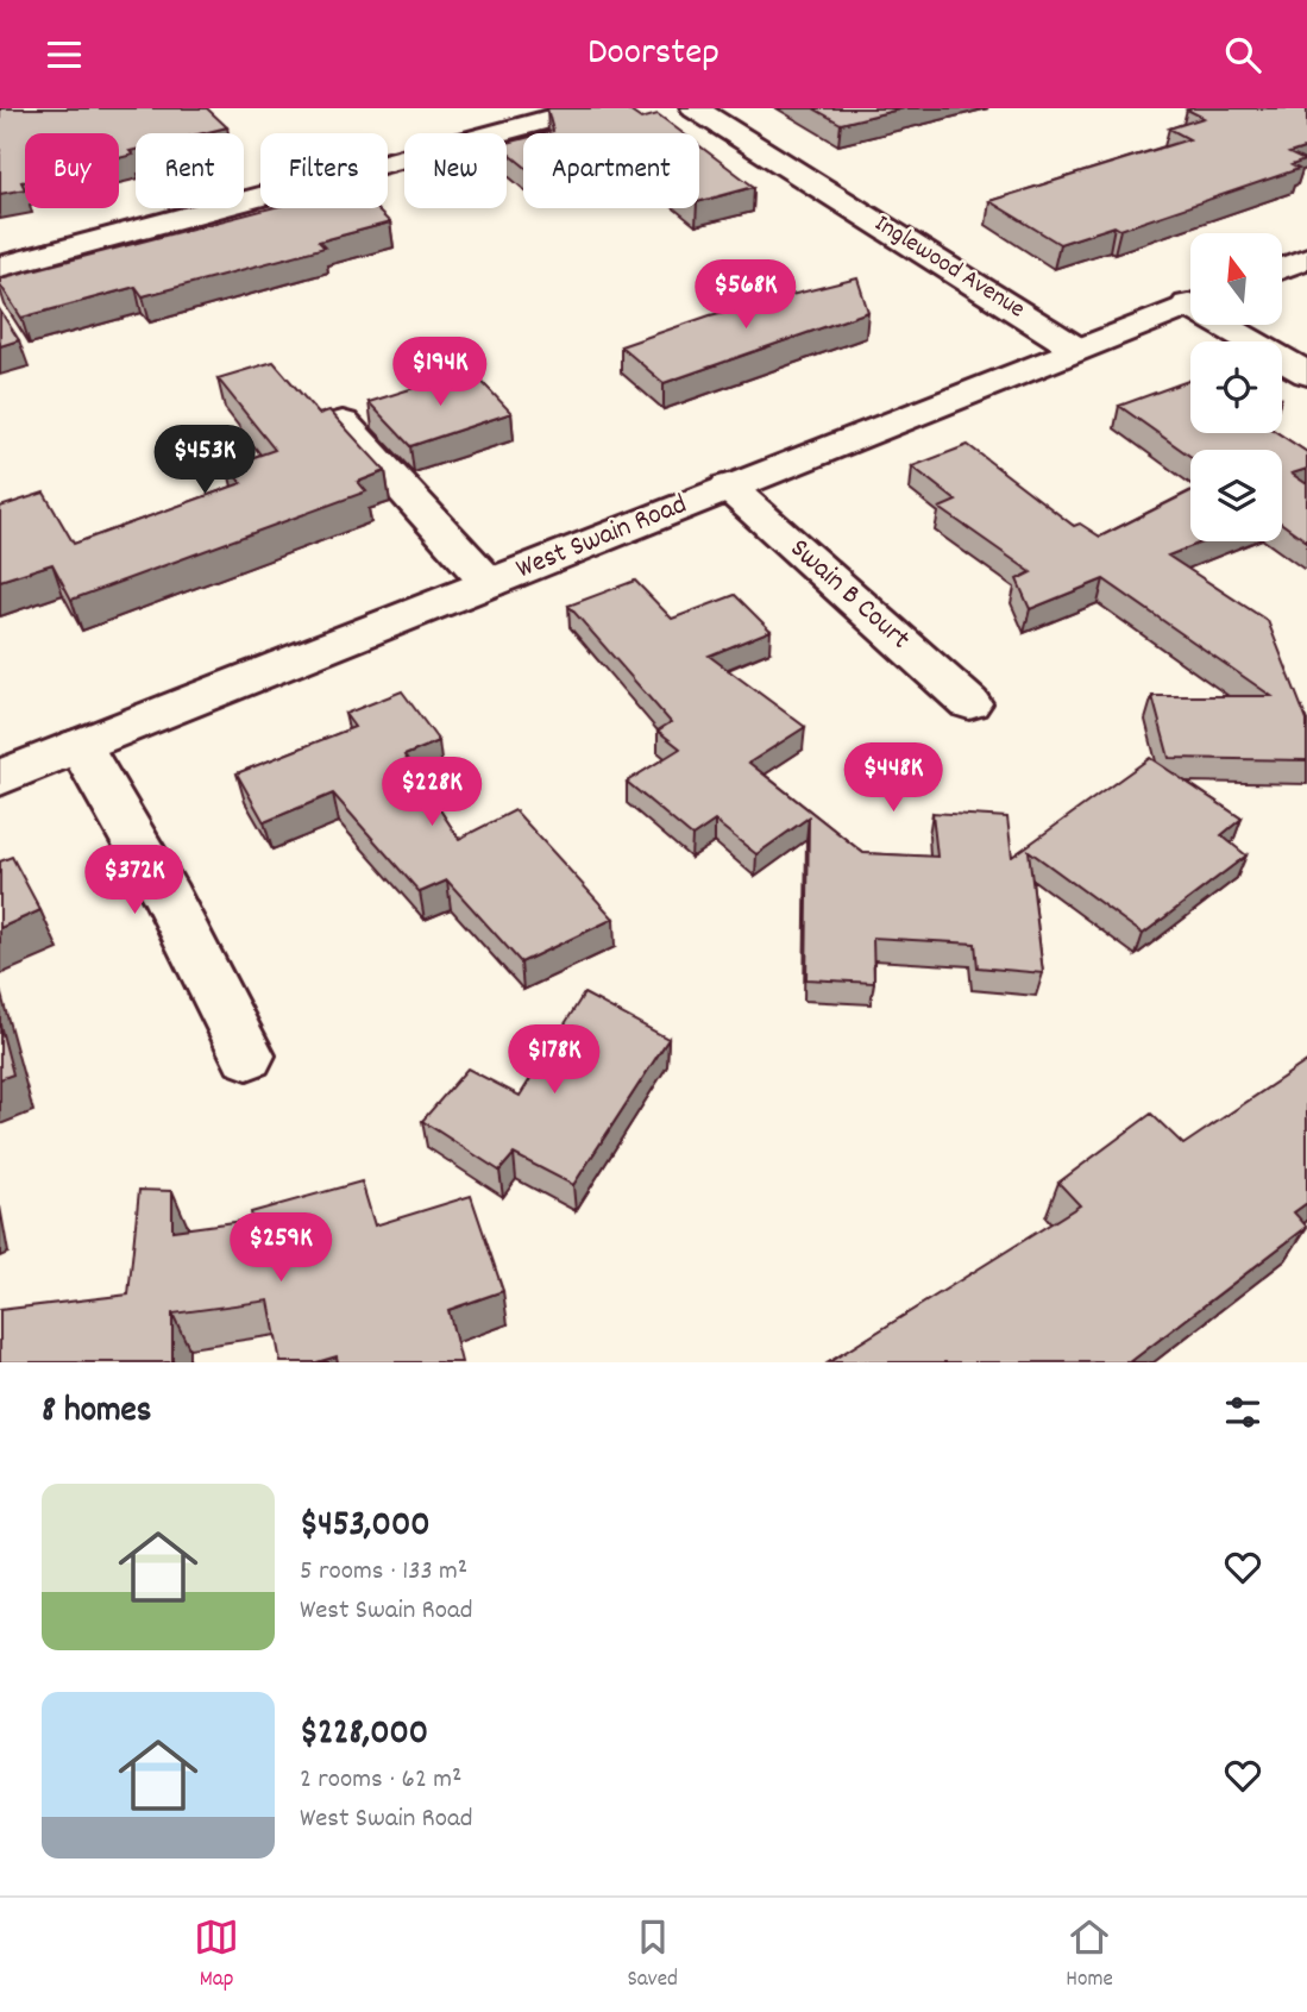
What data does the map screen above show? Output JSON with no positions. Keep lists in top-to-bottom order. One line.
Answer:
{"streets":{"street":["Inglewood Avenue","West Swain Road","Swain B Court"]},"crossings":[["Inglewood Avenue","West Swain Road"],["West Swain Road","Swain B Court"]],"north":"top","page":{"header":"Doorstep","chip":["Buy","Rent","Filters","New","Apartment"],"price":["$568K","$194K","$453K","$448K","$228K","$372K","$178K","$259K"],"heading":"8 homes","list":[{"name":"$453,000","note":"5 rooms · 133 m² · West Swain Road"},{"name":"$228,000","note":"2 rooms · 62 m² · West Swain Road"}],"tabs":["Map","Saved","Home"]}}
